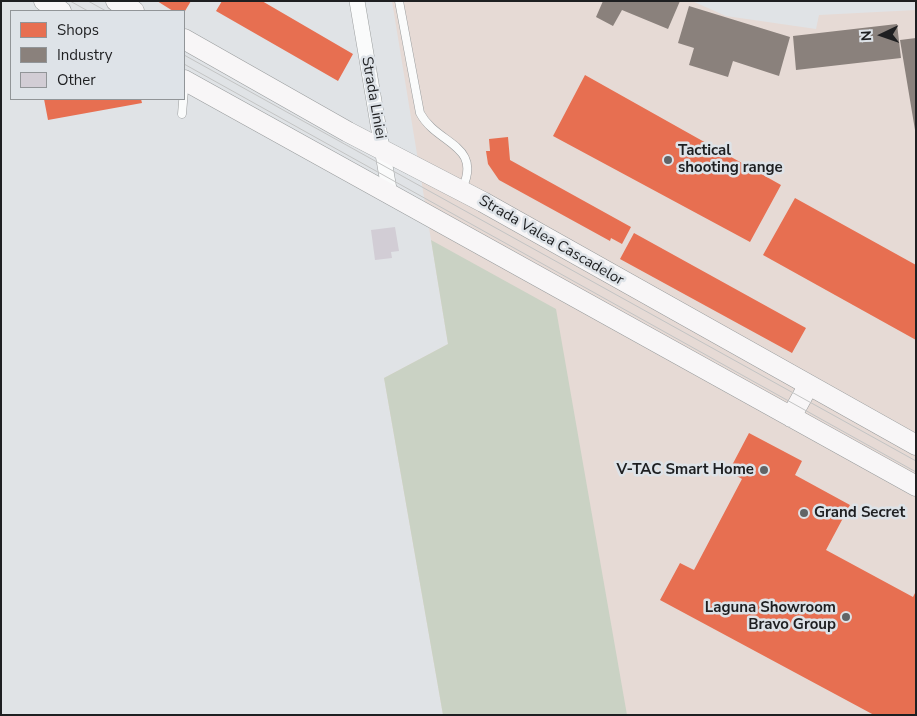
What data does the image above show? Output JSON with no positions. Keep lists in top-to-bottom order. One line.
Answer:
{"streets":{"main road":["Strada Valea Cascadelor"],"street":["Strada Liniei"]},"crossings":[["Strada Liniei","Strada Valea Cascadelor"]],"places":["Tactical shooting range","V-TAC Smart Home","Grand Secret","Laguna Showroom Bravo Group"],"legend":["Shops","Industry","Other"],"north":"left"}
